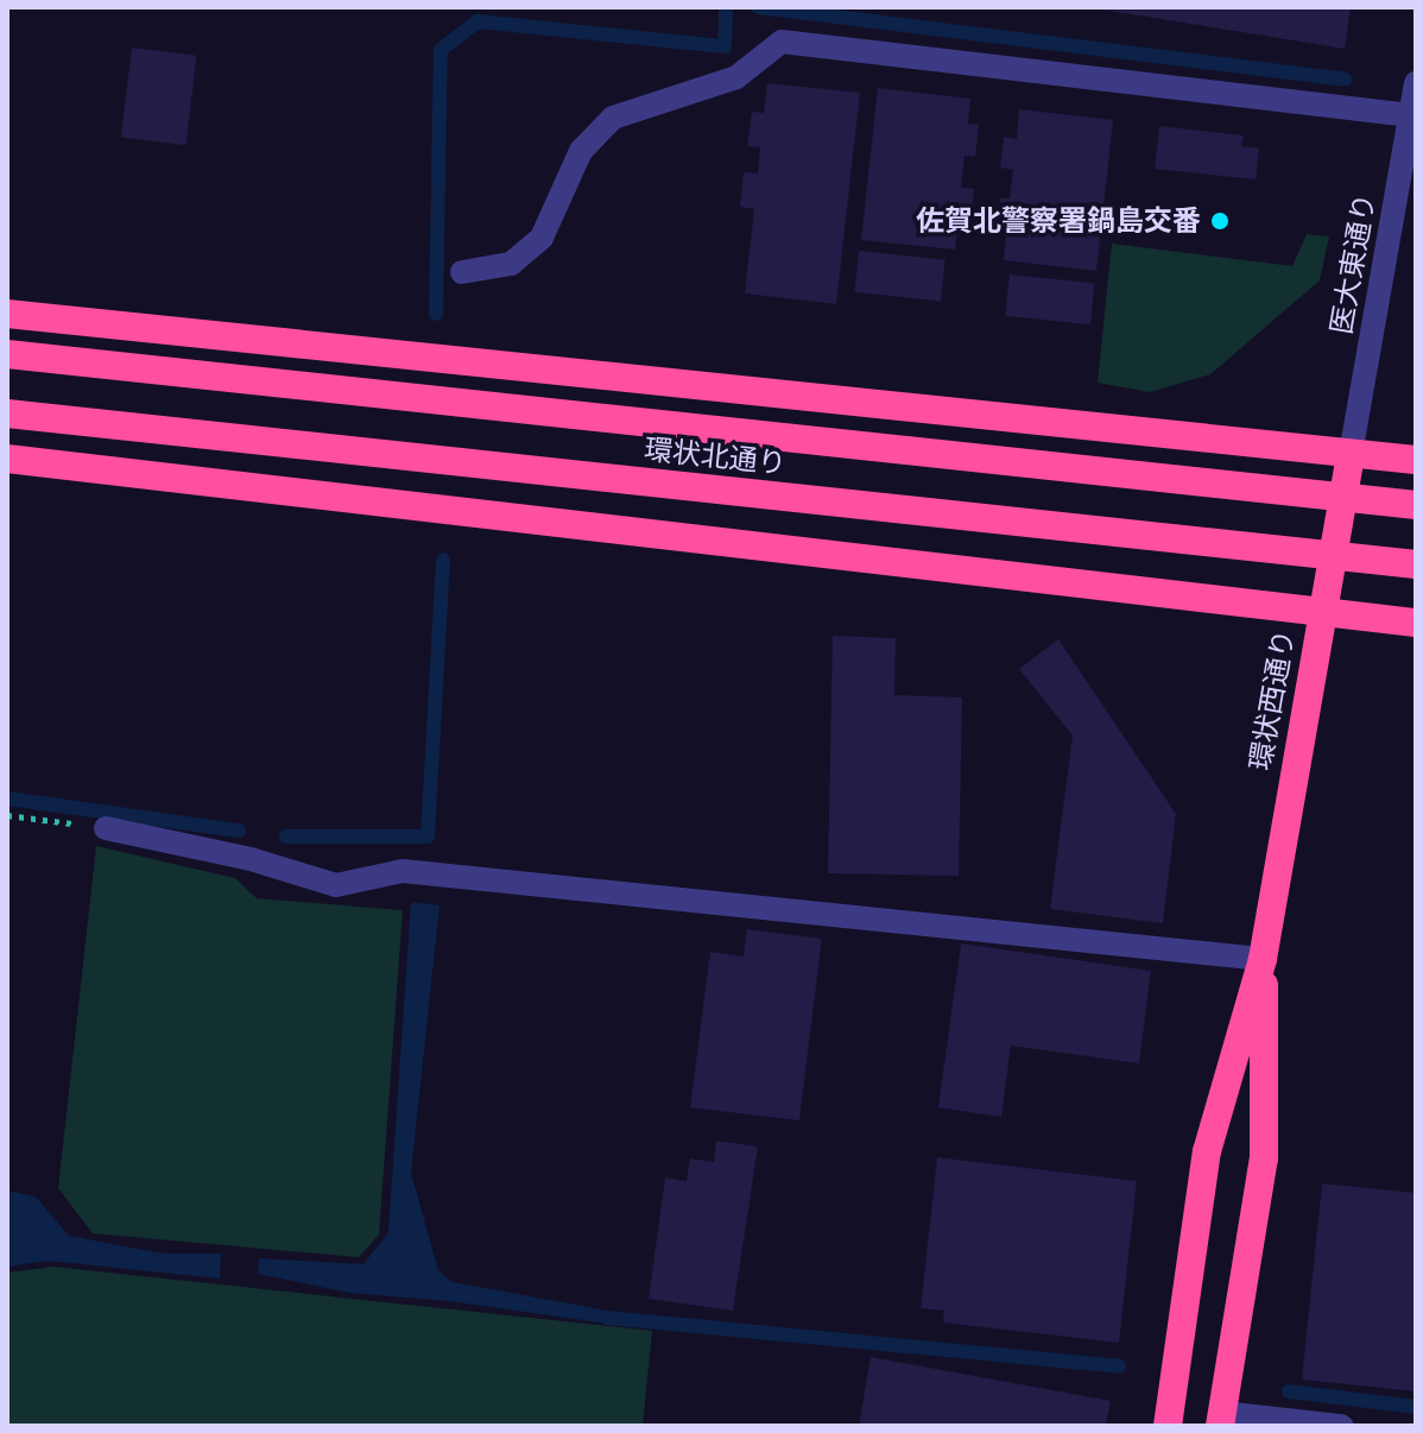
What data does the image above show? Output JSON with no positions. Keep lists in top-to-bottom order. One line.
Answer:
{"streets":{"highway":["環状北通り","環状西通り"],"street":["医大東通り"]},"crossings":[["医大東通り","環状西通り"]],"places":["佐賀北警察署鍋島交番"]}
